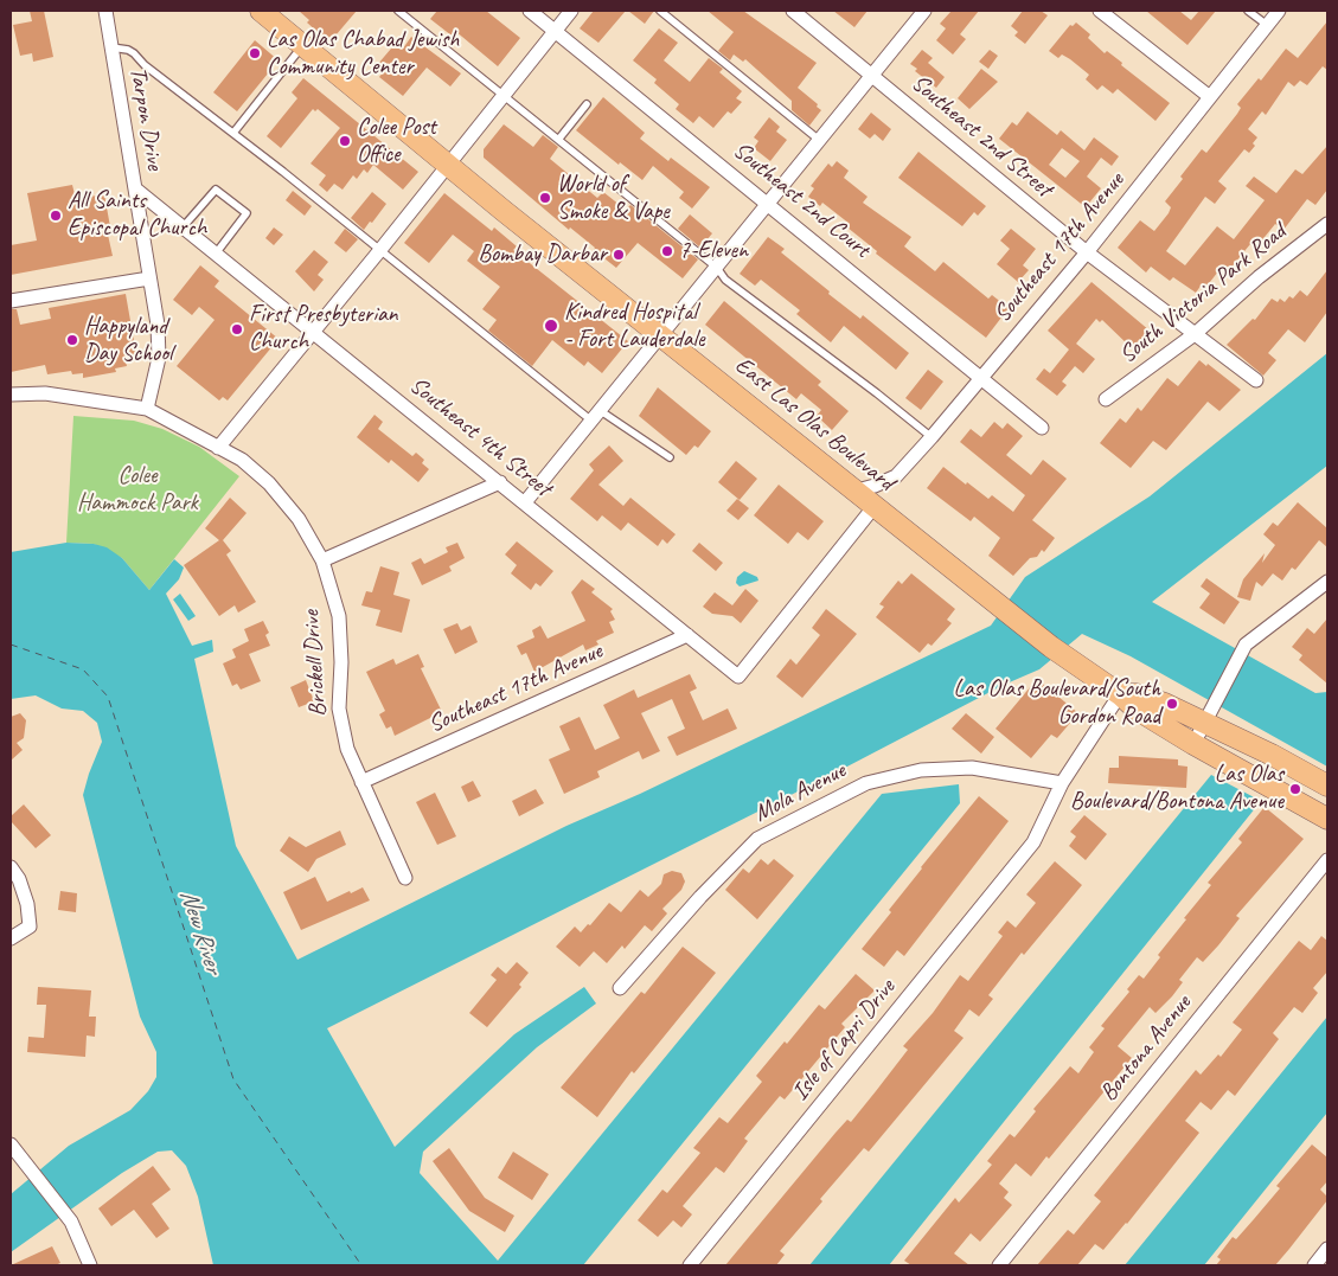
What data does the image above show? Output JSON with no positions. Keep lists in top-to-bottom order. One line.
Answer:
{"streets":{"main road":["East Las Olas Boulevard"],"street":["Tarpon Drive","Southeast 2nd Street","Southeast 2nd Court","Southeast 17th Avenue","South Victoria Park Road","Southeast 4th Street","Brickell Drive","Mola Avenue","Isle of Capri Drive","Bontona Avenue"]},"crossings":[["Tarpon Drive","Southeast 4th Street"],["Tarpon Drive","Brickell Drive"],["Southeast 2nd Street","Southeast 17th Avenue"],["Southeast 2nd Street","South Victoria Park Road"],["Southeast 2nd Court","Southeast 17th Avenue"],["Southeast 17th Avenue","East Las Olas Boulevard"],["Southeast 17th Avenue","Southeast 4th Street"],["Southeast 17th Avenue","Brickell Drive"],["East Las Olas Boulevard","Southeast 4th Street"],["East Las Olas Boulevard","Isle of Capri Drive"],["Mola Avenue","Isle of Capri Drive"]],"water":["New River"],"parks":["Colee Hammock Park"],"places":["Las Olas Chabad Jewish Community Center","Colee Post Office","World of Smoke & Vape","All Saints Episcopal Church","7-Eleven","Bombay Darbar","Kindred Hospital - Fort Lauderdale","First Presbyterian Church","Happyland Day School","Las Olas Boulevard/South Gordon Road","Las Olas Boulevard/Bontona Avenue"]}
